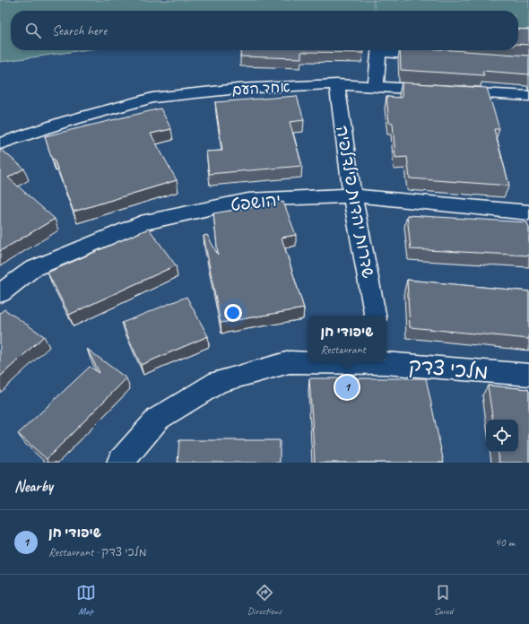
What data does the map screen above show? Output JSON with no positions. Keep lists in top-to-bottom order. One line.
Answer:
{"streets":{"street":["אחד העם","יהושפט","שדרות יהדות פילדלפיה","מלכי צדק"]},"crossings":[["אחד העם","שדרות יהדות פילדלפיה"],["יהושפט","שדרות יהדות פילדלפיה"]],"page":{"search":"Search here","popup":["שיפודי חן","Restaurant"],"pins":"1","heading":"Nearby","list":[{"mark":"1","name":"שיפודי חן","note":"Restaurant · מלכי צדק","value":"40 m"}],"nav":["Map","Directions","Saved"]}}
